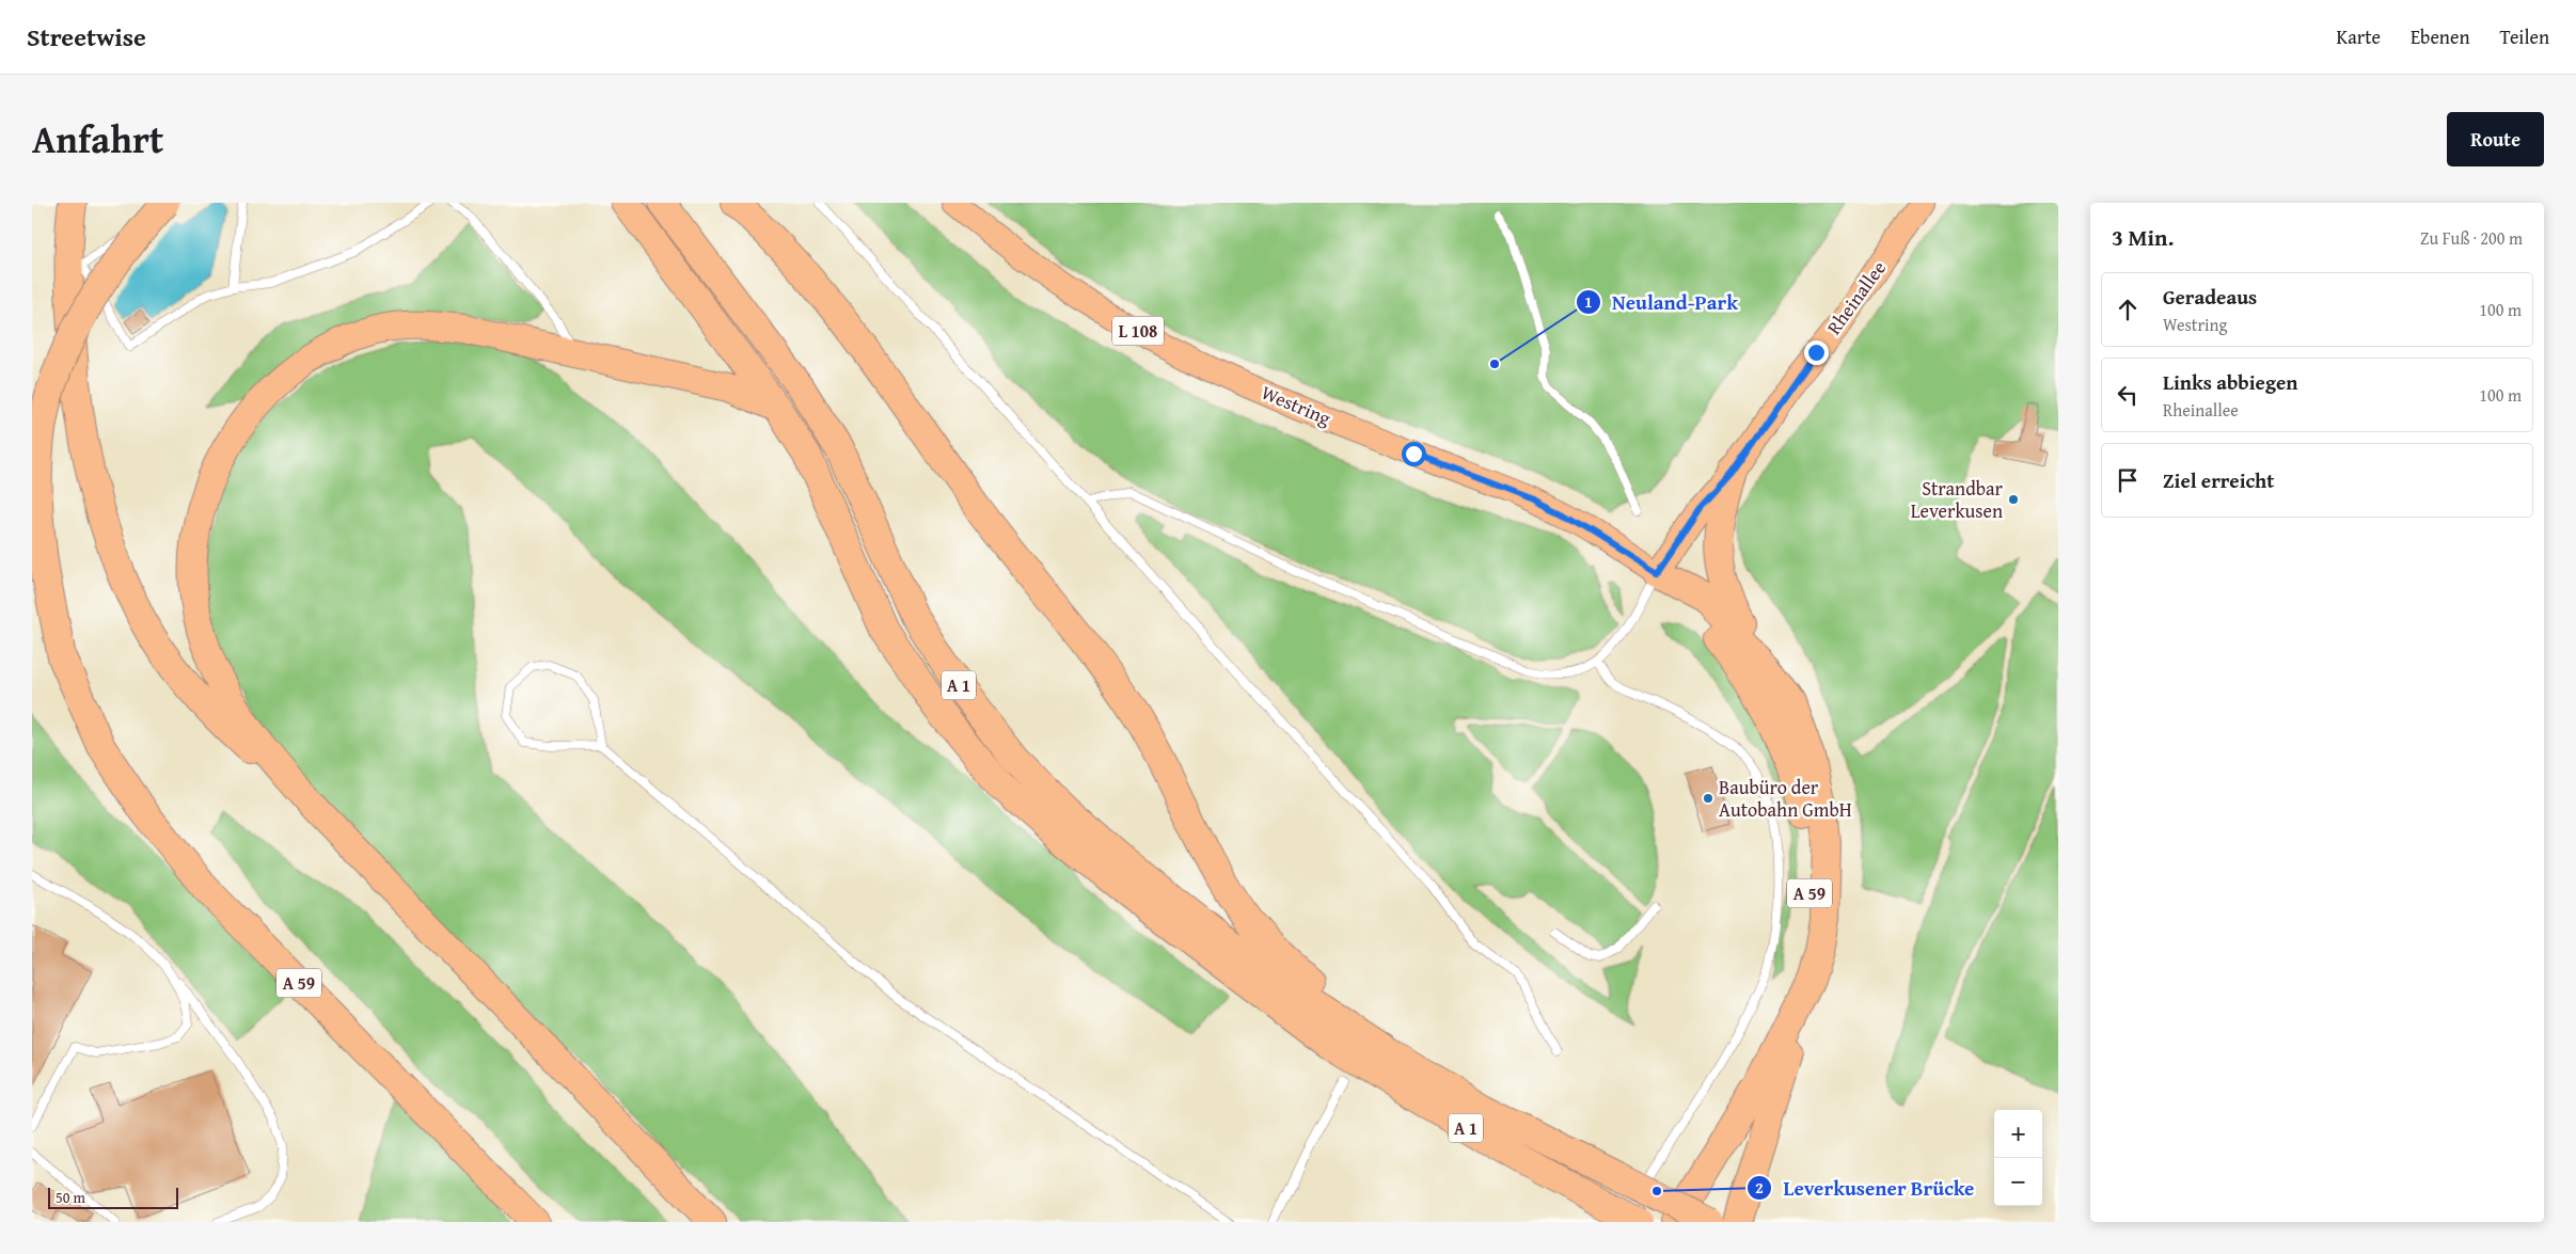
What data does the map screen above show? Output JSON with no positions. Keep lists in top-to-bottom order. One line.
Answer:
{"streets":{"highway":["A 1","A 59"],"main road":["Rheinallee","L 108","Westring"]},"crossings":[["Rheinallee","Westring"],["Rheinallee","A 59"],["Westring","A 59"]],"places":["Neuland-Park","Strandbar Leverkusen","Baubüro der Autobahn GmbH","Leverkusener Brücke"],"scale_bar":"50 m","page":{"header":"Streetwise","nav":["Karte","Ebenen","Teilen"],"title":"Anfahrt","buttons":"Route","heading":["3 Min.","Zu Fuß · 200 m"],"list":[["Geradeaus","Westring","100 m"],["Links abbiegen","Rheinallee","100 m"],"Ziel erreicht"],"map_buttons":["+","−"],"scale":"50 m"}}
